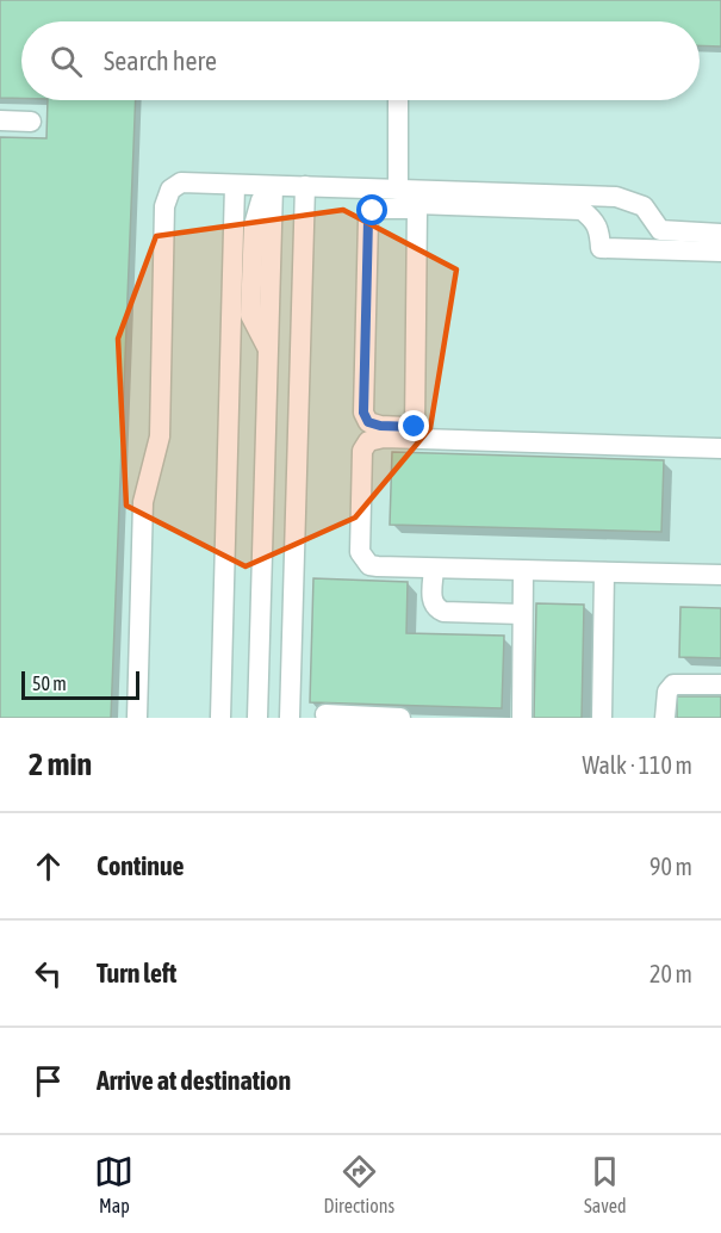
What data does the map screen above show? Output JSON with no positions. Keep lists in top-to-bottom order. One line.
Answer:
{"scale_bar":"50 m","page":{"search":"Search here","scale":"50 m","heading":["2 min","Walk · 110 m"],"list":[["Continue","90 m"],["Turn left","20 m"],"Arrive at destination"],"nav":["Map","Directions","Saved"]}}
